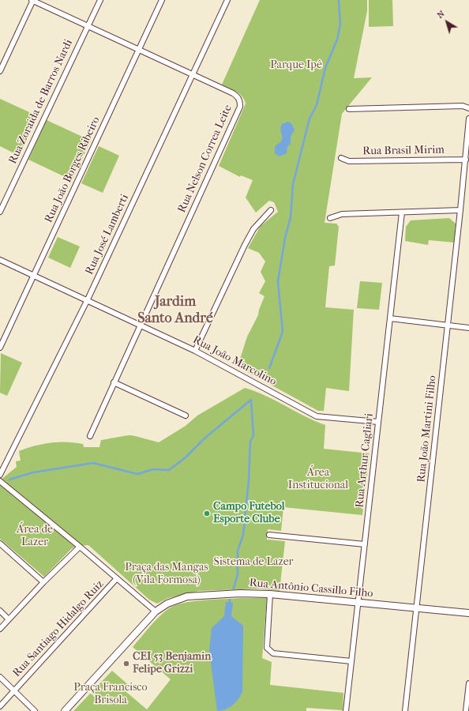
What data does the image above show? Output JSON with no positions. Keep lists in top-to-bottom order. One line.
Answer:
{"streets":{"street":["Rua Zoraida de Barros Nardi","Rua Brasil Mirim","Rua Nelson Correa Leite","Rua João Borges Ribeiro","Rua José Lamberti","Rua João Marcolino","Rua João Martini Filho","Rua Arthur Cagliari","Rua Antônio Cassillo Filho","Rua Santiago Hidalgo Ruiz"]},"crossings":[["Rua Zoraida de Barros Nardi","Rua Nelson Correa Leite"],["Rua Brasil Mirim","Rua João Martini Filho"],["Rua Nelson Correa Leite","Rua João Borges Ribeiro"],["Rua Nelson Correa Leite","Rua José Lamberti"],["Rua Nelson Correa Leite","Rua João Marcolino"],["Rua João Borges Ribeiro","Rua João Marcolino"],["Rua José Lamberti","Rua João Marcolino"],["Rua João Marcolino","Rua Arthur Cagliari"],["Rua João Martini Filho","Rua Antônio Cassillo Filho"],["Rua Arthur Cagliari","Rua Antônio Cassillo Filho"]],"districts":["Jardim Santo André"],"parks":["Parque Ipê","Área Institucional","Área de Lazer","Sistema de Lazer","Praça das Mangas (Vila Formosa)","Praça Francisco Brisola"],"places":["Campo Futebol Esporte Clube","CEI 53 Benjamin Felipe Grizzi"],"north":"top left"}
